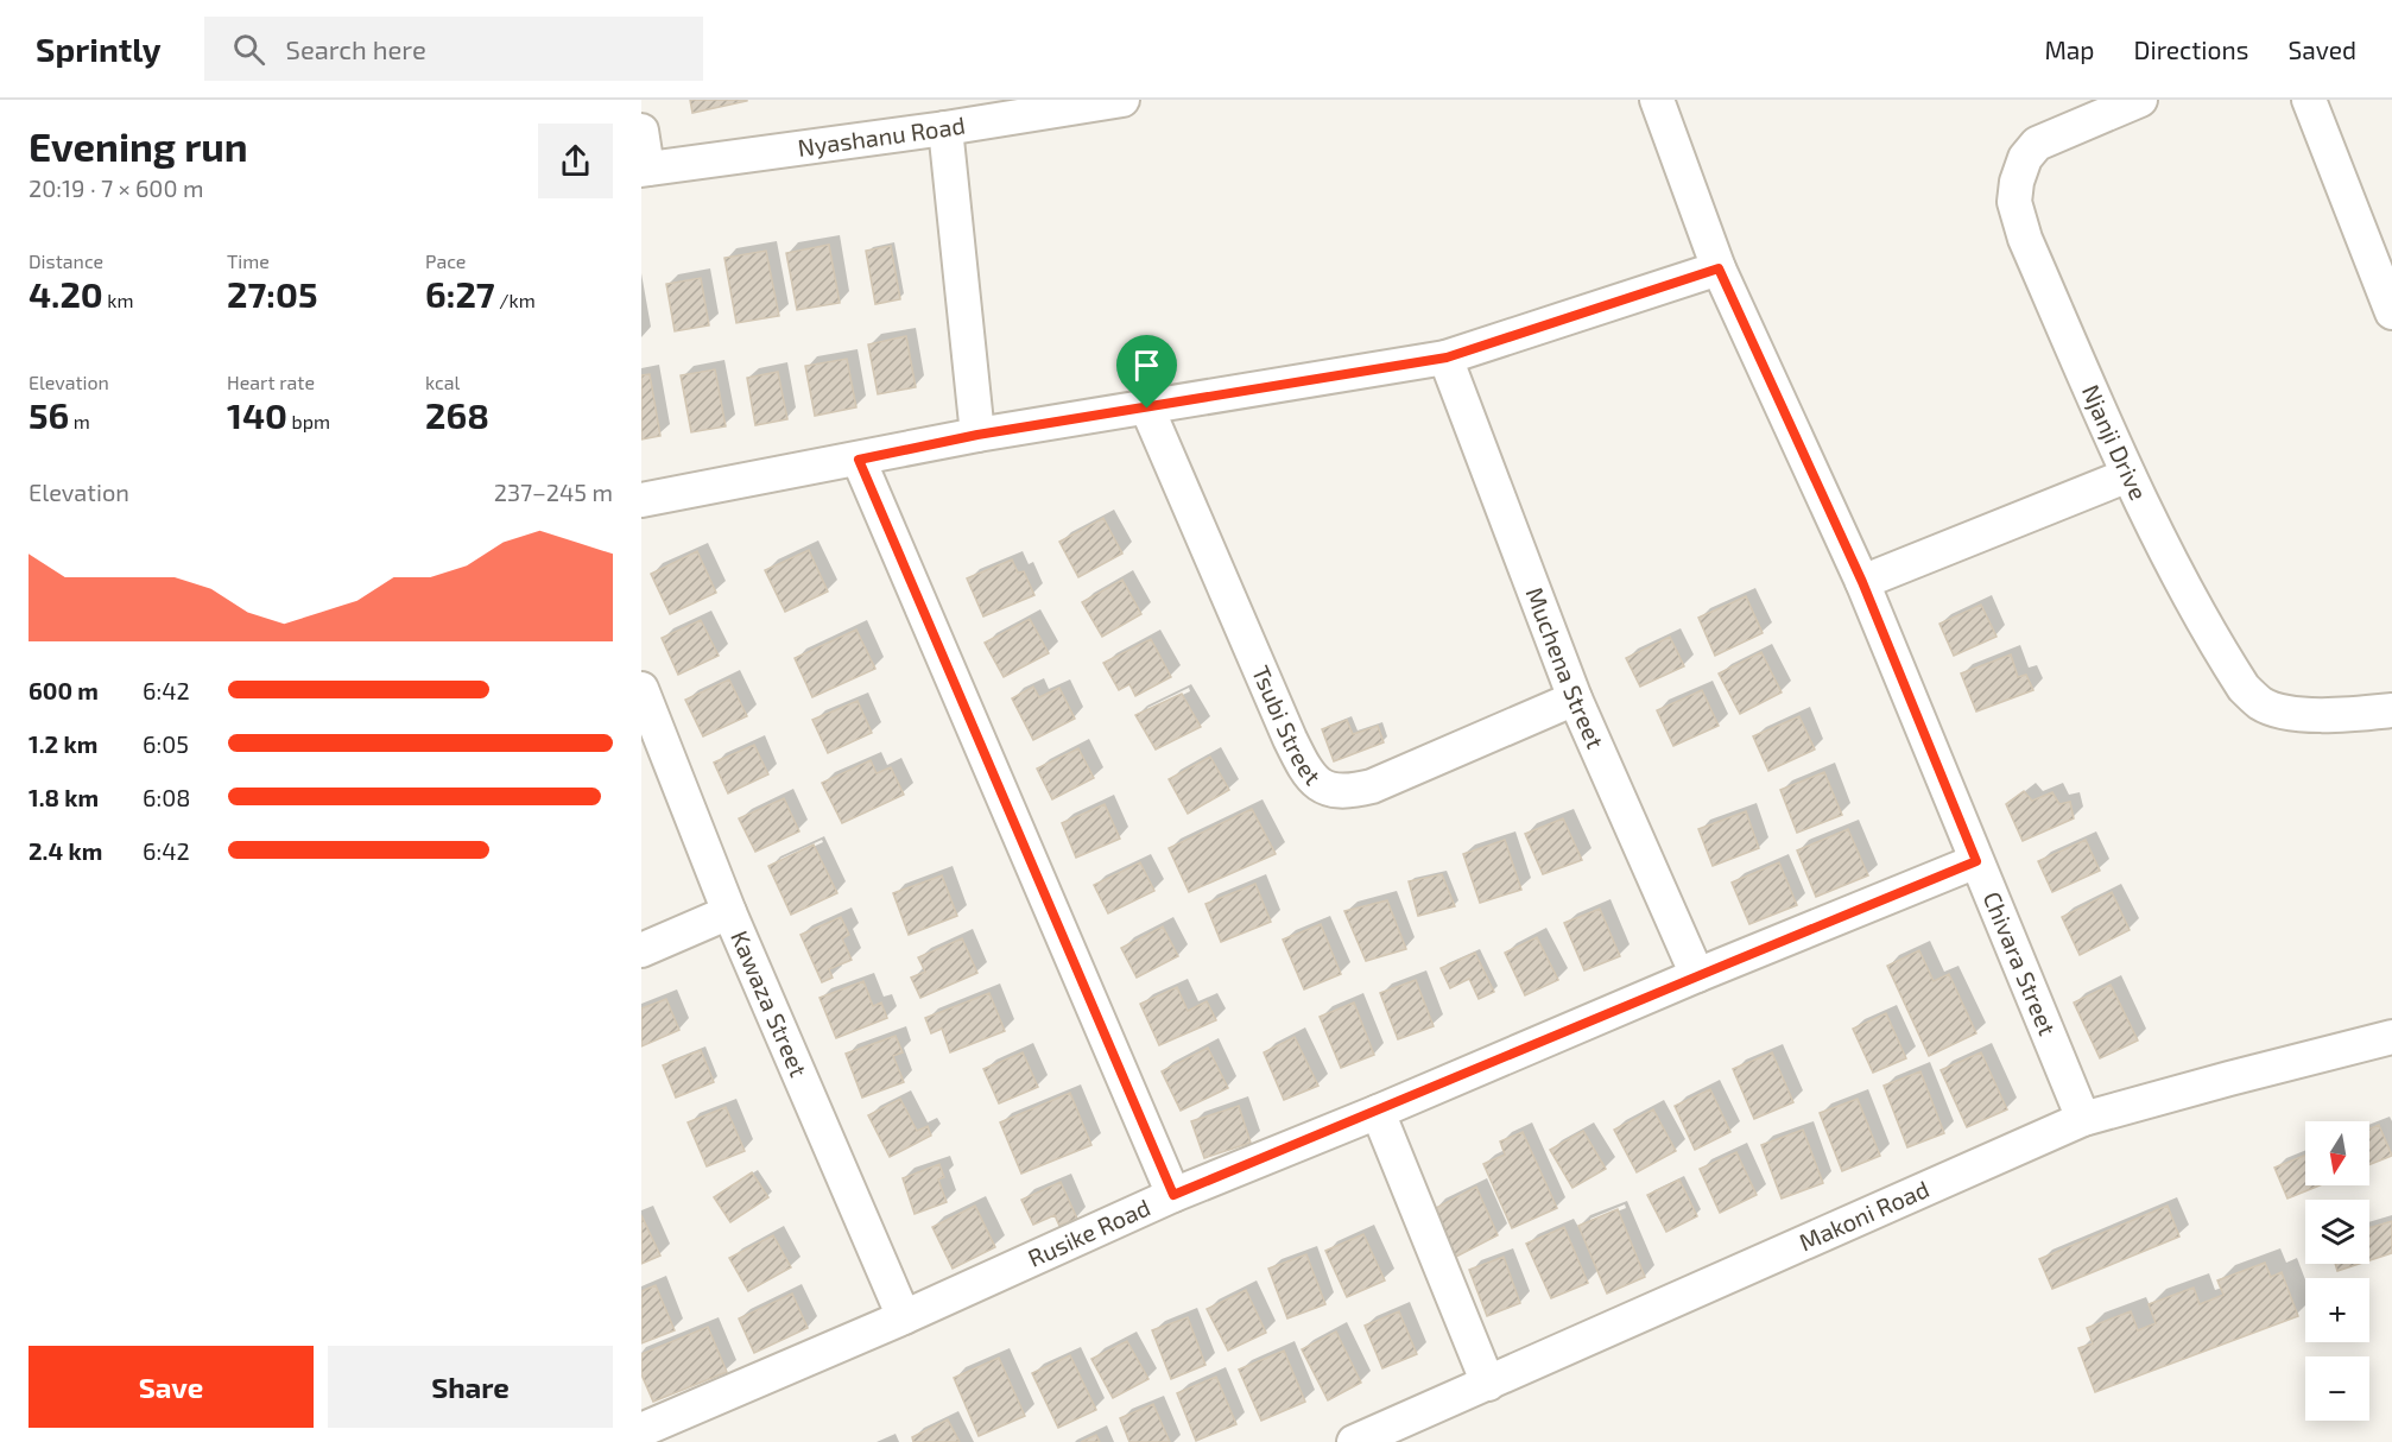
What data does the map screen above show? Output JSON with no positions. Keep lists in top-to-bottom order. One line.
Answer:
{"streets":{"street":["Nyashanu Road","Njanji Drive","Muchena Street","Tsubi Street","Chivara Street","Kawaza Street","Makoni Road","Rusike Road"]},"crossings":[["Muchena Street","Tsubi Street"],["Muchena Street","Rusike Road"],["Chivara Street","Makoni Road"],["Chivara Street","Rusike Road"],["Kawaza Street","Rusike Road"]],"north":"bottom","page":{"header":"Sprintly","search":"Search here","nav":["Map","Directions","Saved"],"heading":["Evening run","20:19 · 7 × 600 m"],"stats":[["Distance","4.20 km"],["Time","27:05"],["Pace","6:27 /km"],["Elevation","56 m"],["Heart rate","140 bpm"],["kcal","268"]],"chart":["Elevation","237–245 m"],"list":[{"name":"600 m","note":"6:42"},{"name":"1.2 km","note":"6:05"},{"name":"1.8 km","note":"6:08"},{"name":"2.4 km","note":"6:42"}],"map_buttons":["+","−"],"buttons":["Save","Share"]}}
